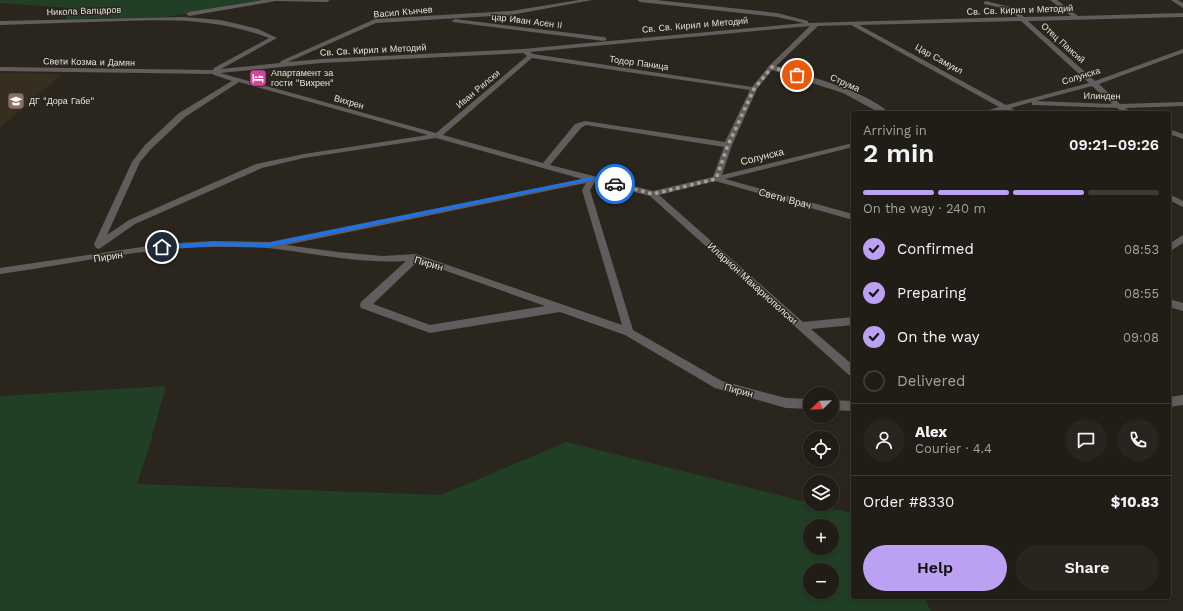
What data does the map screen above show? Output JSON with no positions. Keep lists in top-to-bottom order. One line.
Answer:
{"streets":{"street":["Св. Св. Кирил и Методий","Никола Вапцаров","Васил Кънчев","цар Иван Асен II","Отец Паисий","Цар Самуил","Свети Козма и Дамян","Тодор Паница","Солунска","Струма","Иван Рилски","Илинден","Вихрен","Свети Врач","Пирин","Иларион Макариополски"]},"crossings":[["Св. Св. Кирил и Методий","Васил Кънчев"],["Св. Св. Кирил и Методий","цар Иван Асен II"],["Св. Св. Кирил и Методий","Отец Паисий"],["Св. Св. Кирил и Методий","Цар Самуил"],["Св. Св. Кирил и Методий","Свети Козма и Дамян"],["Св. Св. Кирил и Методий","Тодор Паница"],["Св. Св. Кирил и Методий","Вихрен"],["Васил Кънчев","цар Иван Асен II"],["Отец Паисий","Солунска"],["Отец Паисий","Илинден"],["Цар Самуил","Солунска"],["Свети Козма и Дамян","Вихрен"],["Тодор Паница","Иван Рилски"],["Солунска","Илинден"],["Солунска","Вихрен"],["Солунска","Свети Врач"],["Солунска","Иларион Макариополски"],["Иван Рилски","Вихрен"],["Вихрен","Иларион Макариополски"]],"places":{"hotel":["Апартамент за гости \"Вихрен\""],"school or university":["ДГ \"Дора Габе\""]},"north":"bottom left","page":{"heading":["2 min","Arriving in","09:21–09:26"],"panel":["Alex","Courier · 4.4","Order #8330","$10.83"],"bar":"On the way · 240 m","list":[["Confirmed","08:53"],["Preparing","08:55"],["On the way","09:08"],"Delivered"],"map_buttons":["+","−"],"buttons":["Help","Share"]}}
